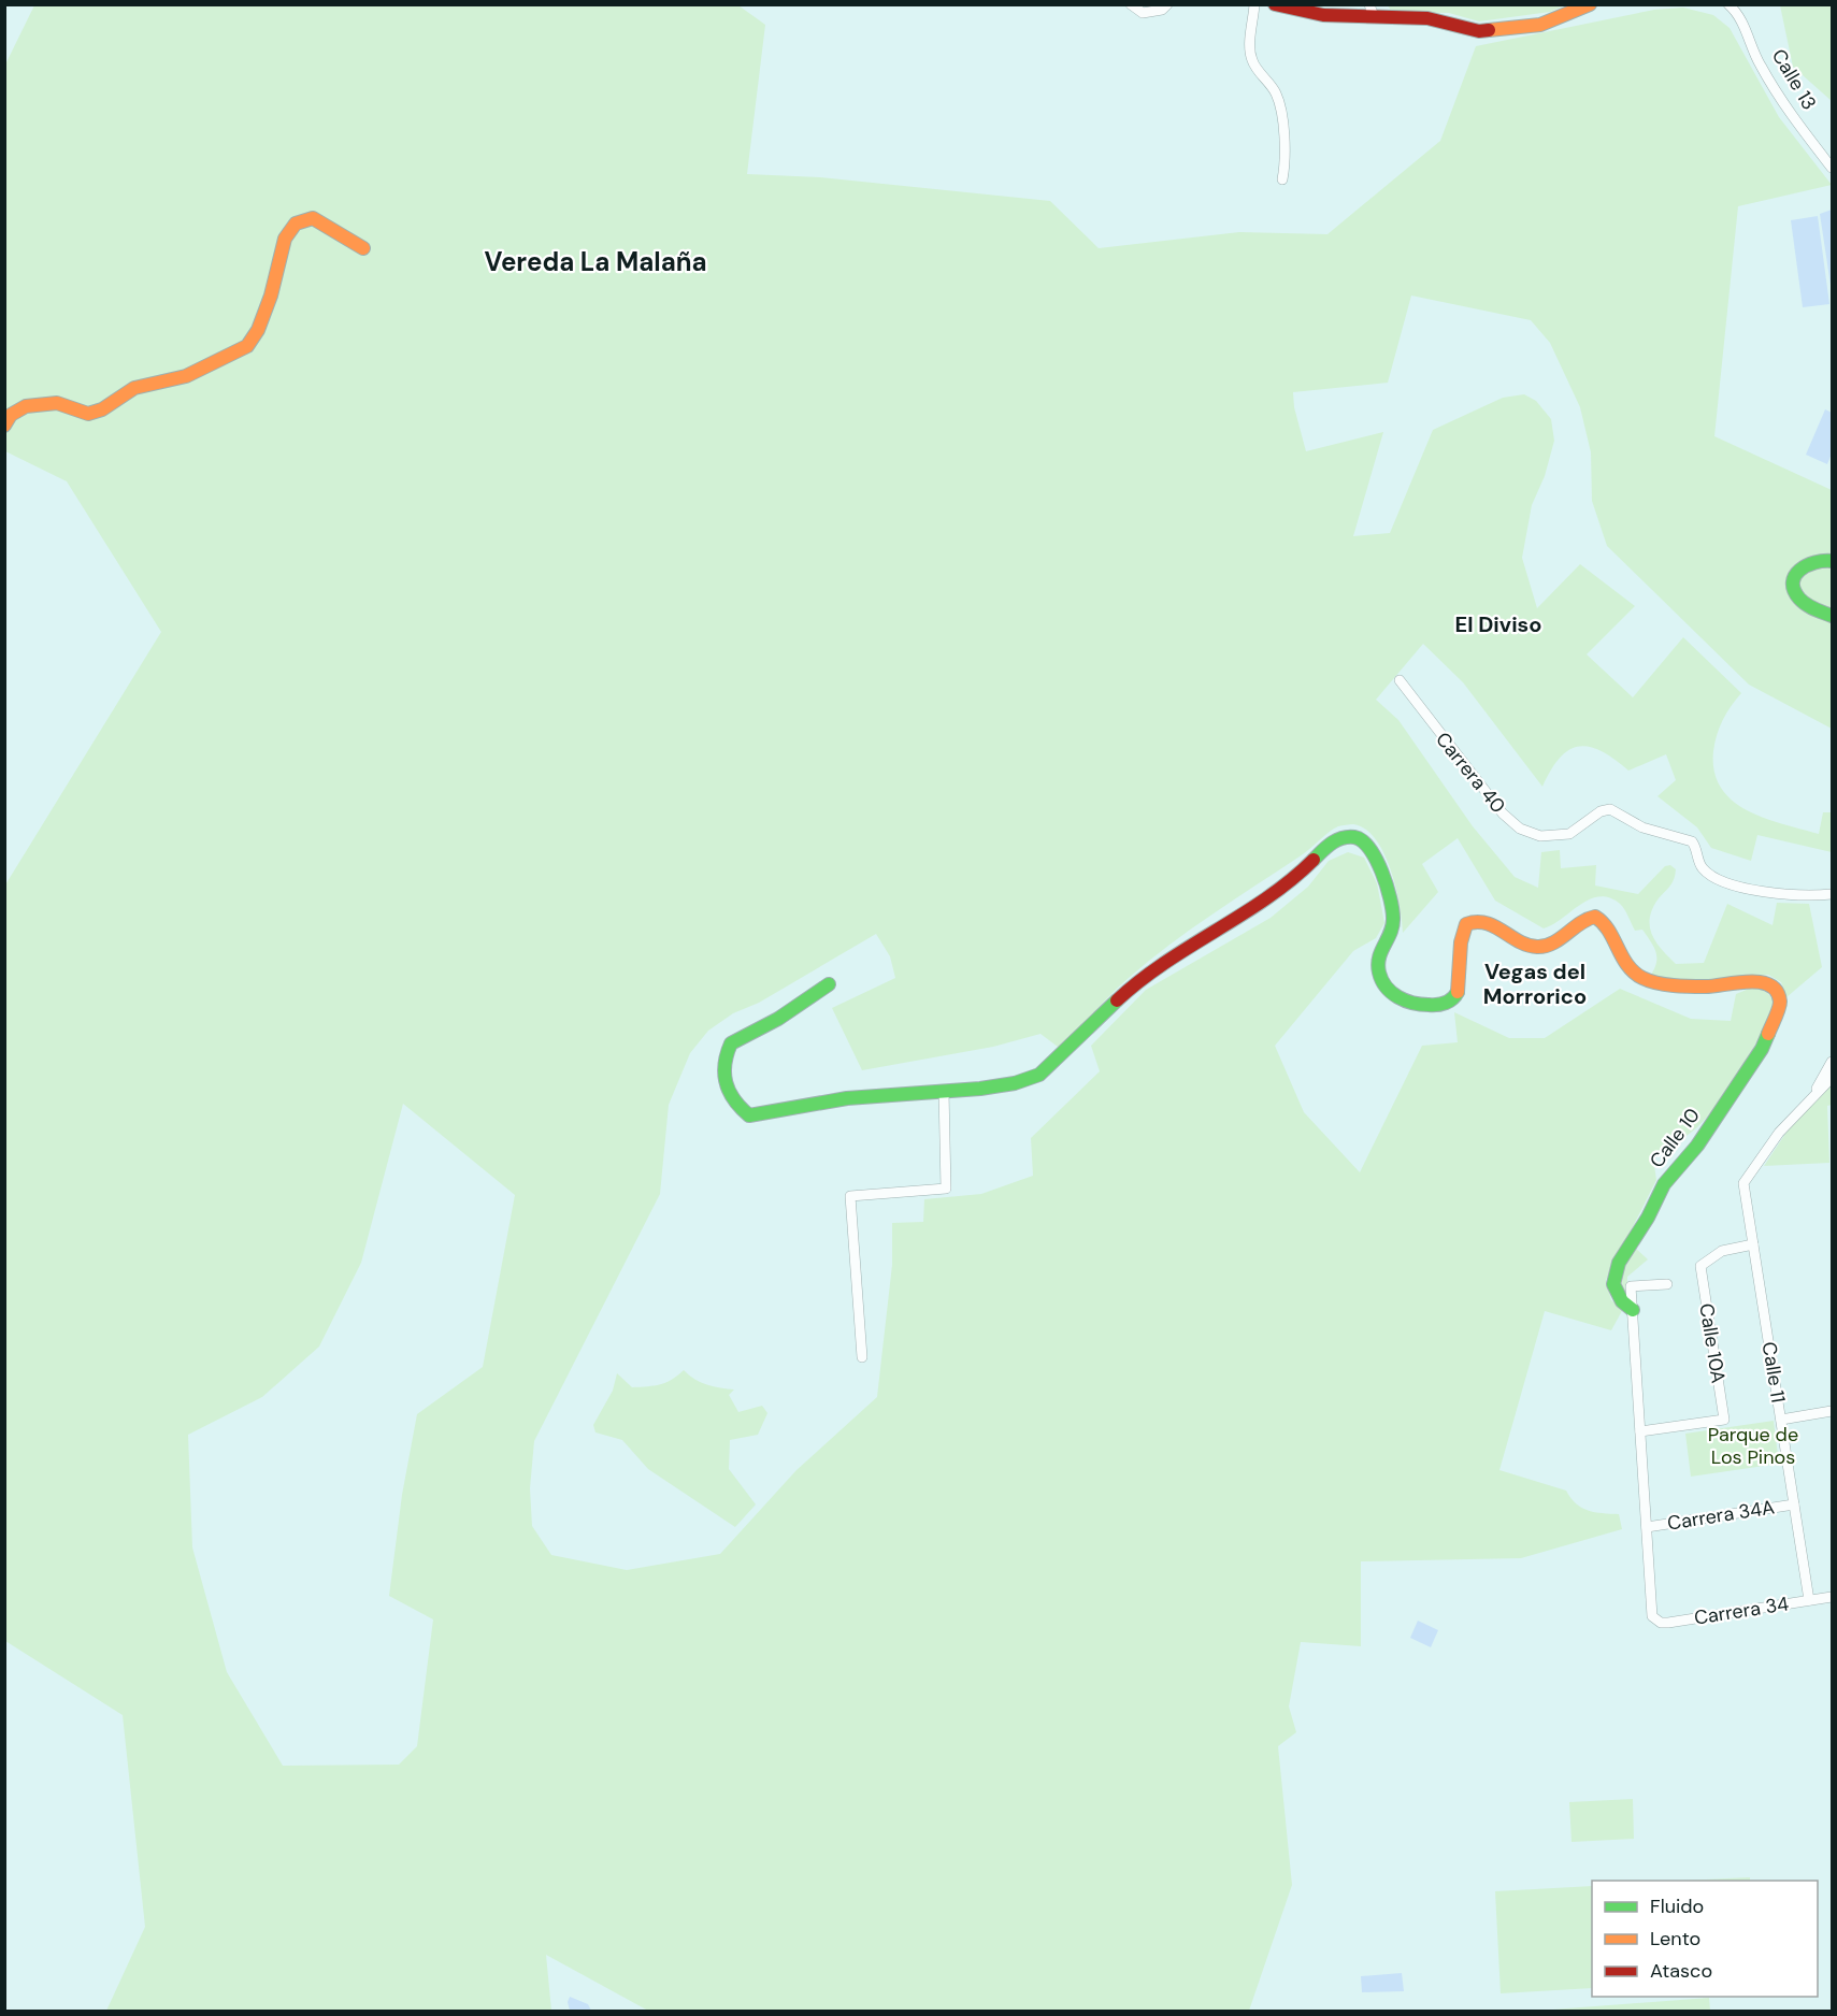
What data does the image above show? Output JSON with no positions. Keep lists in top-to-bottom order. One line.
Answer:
{"streets":{"street":["Calle 13","Carrera 40","Calle 10","Calle 10A","Calle 11","Carrera 34A","Carrera 34"]},"crossings":[["Calle 10A","Calle 11"],["Calle 11","Carrera 34A"],["Calle 11","Carrera 34"],["Carrera 34A","Carrera 34"]],"districts":["Vereda La Malaña","El Diviso","Vegas del Morrorico"],"parks":["Parque de Los Pinos"],"legend":["Fluido","Lento","Atasco"]}
